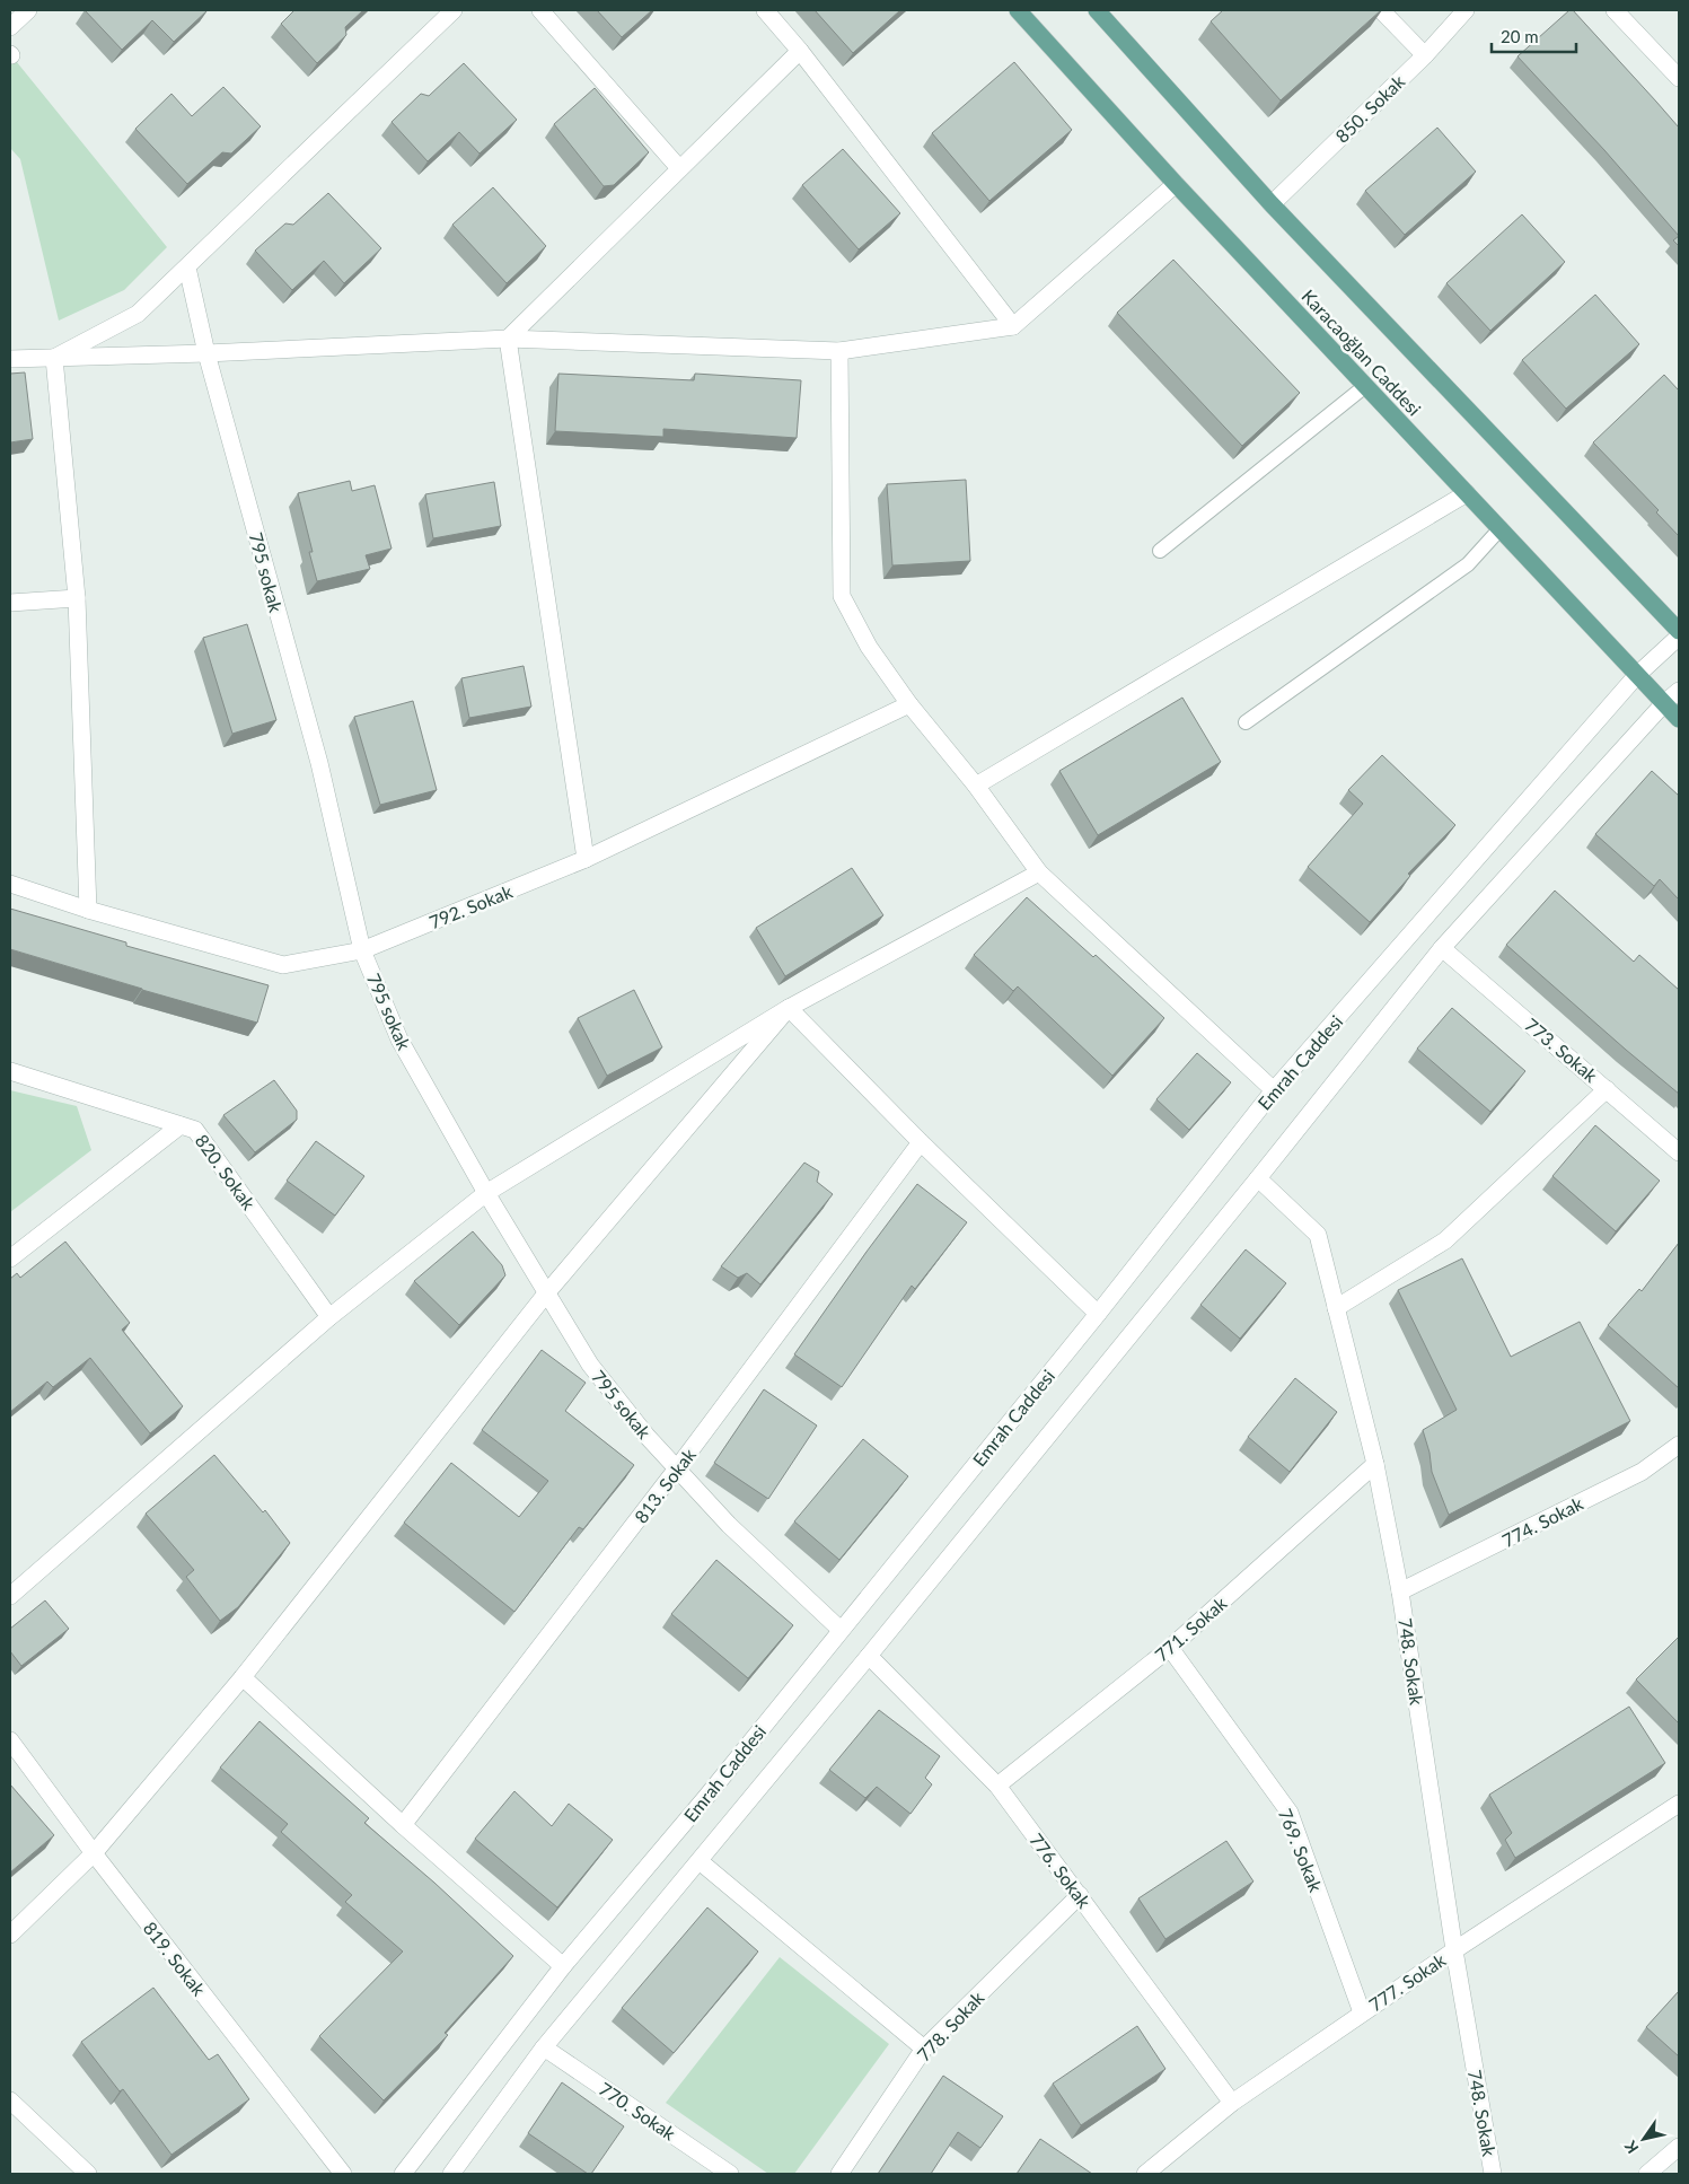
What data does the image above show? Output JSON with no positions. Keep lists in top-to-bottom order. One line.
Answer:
{"streets":{"main road":["Karacaoğlan Caddesi"],"street":["850. Sokak","795 sokak","792. Sokak","773. Sokak","Emrah Caddesi","820. Sokak","813. Sokak","774. Sokak","771. Sokak","748. Sokak","769. Sokak","776. Sokak","819. Sokak","777. Sokak","778. Sokak","770. Sokak"]},"crossings":[["850. Sokak","Karacaoğlan Caddesi"],["Karacaoğlan Caddesi","Emrah Caddesi"],["795 sokak","792. Sokak"],["795 sokak","Emrah Caddesi"],["795 sokak","813. Sokak"],["773. Sokak","Emrah Caddesi"],["Emrah Caddesi","748. Sokak"],["Emrah Caddesi","776. Sokak"],["Emrah Caddesi","770. Sokak"],["774. Sokak","748. Sokak"],["771. Sokak","748. Sokak"],["771. Sokak","769. Sokak"],["771. Sokak","776. Sokak"],["748. Sokak","777. Sokak"],["769. Sokak","777. Sokak"],["776. Sokak","777. Sokak"],["776. Sokak","778. Sokak"]],"scale_bar":"20 m","north":"bottom left"}
